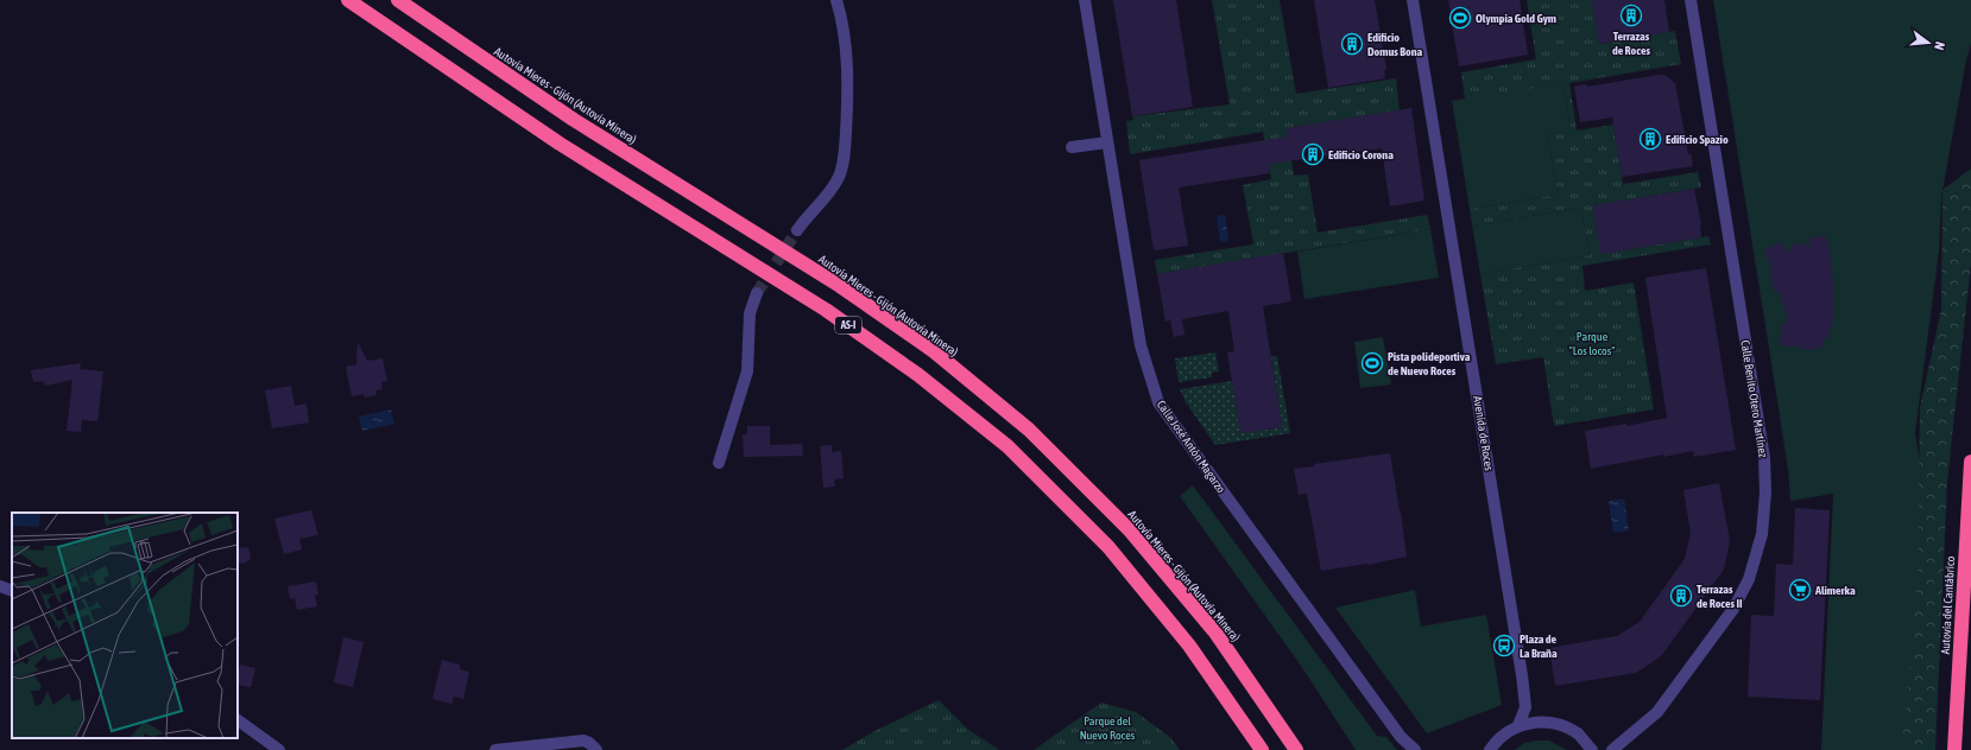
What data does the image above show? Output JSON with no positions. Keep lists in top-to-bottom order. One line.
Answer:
{"streets":{"highway":["Autovía Mieres - Gijón (Autovía Minera)","AS-I","Autovía del Cantábrico"],"street":["Calle Benito Otero Martínez","Avenida de Roces","Calle José Antón Magarzo"]},"parks":["Parque \"Los locos\"","Parque del Nuevo Roces"],"places":{"building":["Terrazas de Roces","Edificio Domus Bona","Edificio Spazio","Edificio Corona","Terrazas de Roces II"],"sports":["Olympia Gold Gym","Pista polideportiva de Nuevo Roces"],"supermarket":["Alimerka"],"bus stop":["Plaza de La Braña"]},"north":"right"}
